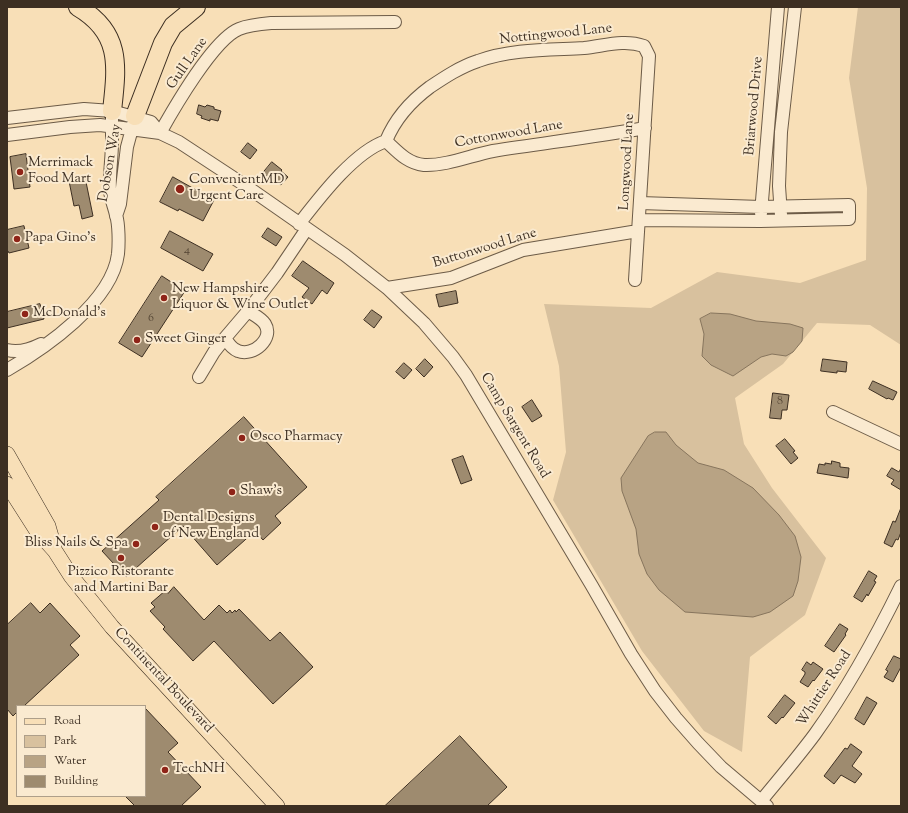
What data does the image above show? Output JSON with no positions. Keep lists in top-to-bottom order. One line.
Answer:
{"streets":{"main road":["Continental Boulevard"],"street":["Nottingwood Lane","Gull Lane","Briarwood Drive","Cottonwood Lane","Longwood Lane","Dobson Way","Buttonwood Lane","Camp Sargent Road","Whittier Road"]},"crossings":[["Nottingwood Lane","Cottonwood Lane"],["Nottingwood Lane","Longwood Lane"],["Gull Lane","Camp Sargent Road"],["Cottonwood Lane","Longwood Lane"],["Longwood Lane","Buttonwood Lane"],["Dobson Way","Camp Sargent Road"],["Buttonwood Lane","Camp Sargent Road"],["Camp Sargent Road","Whittier Road"]],"places":["Merrimack Food Mart","ConvenientMD Urgent Care","Papa Gino's","New Hampshire Liquor & Wine Outlet","McDonald's","Sweet Ginger","Osco Pharmacy","Shaw's","Dental Designs of New England","Bliss Nails & Spa","Pizzico Ristorante and Martini Bar","TechNH"],"house_numbers":["4","6","8"],"legend":["Road","Park","Water","Building"]}
